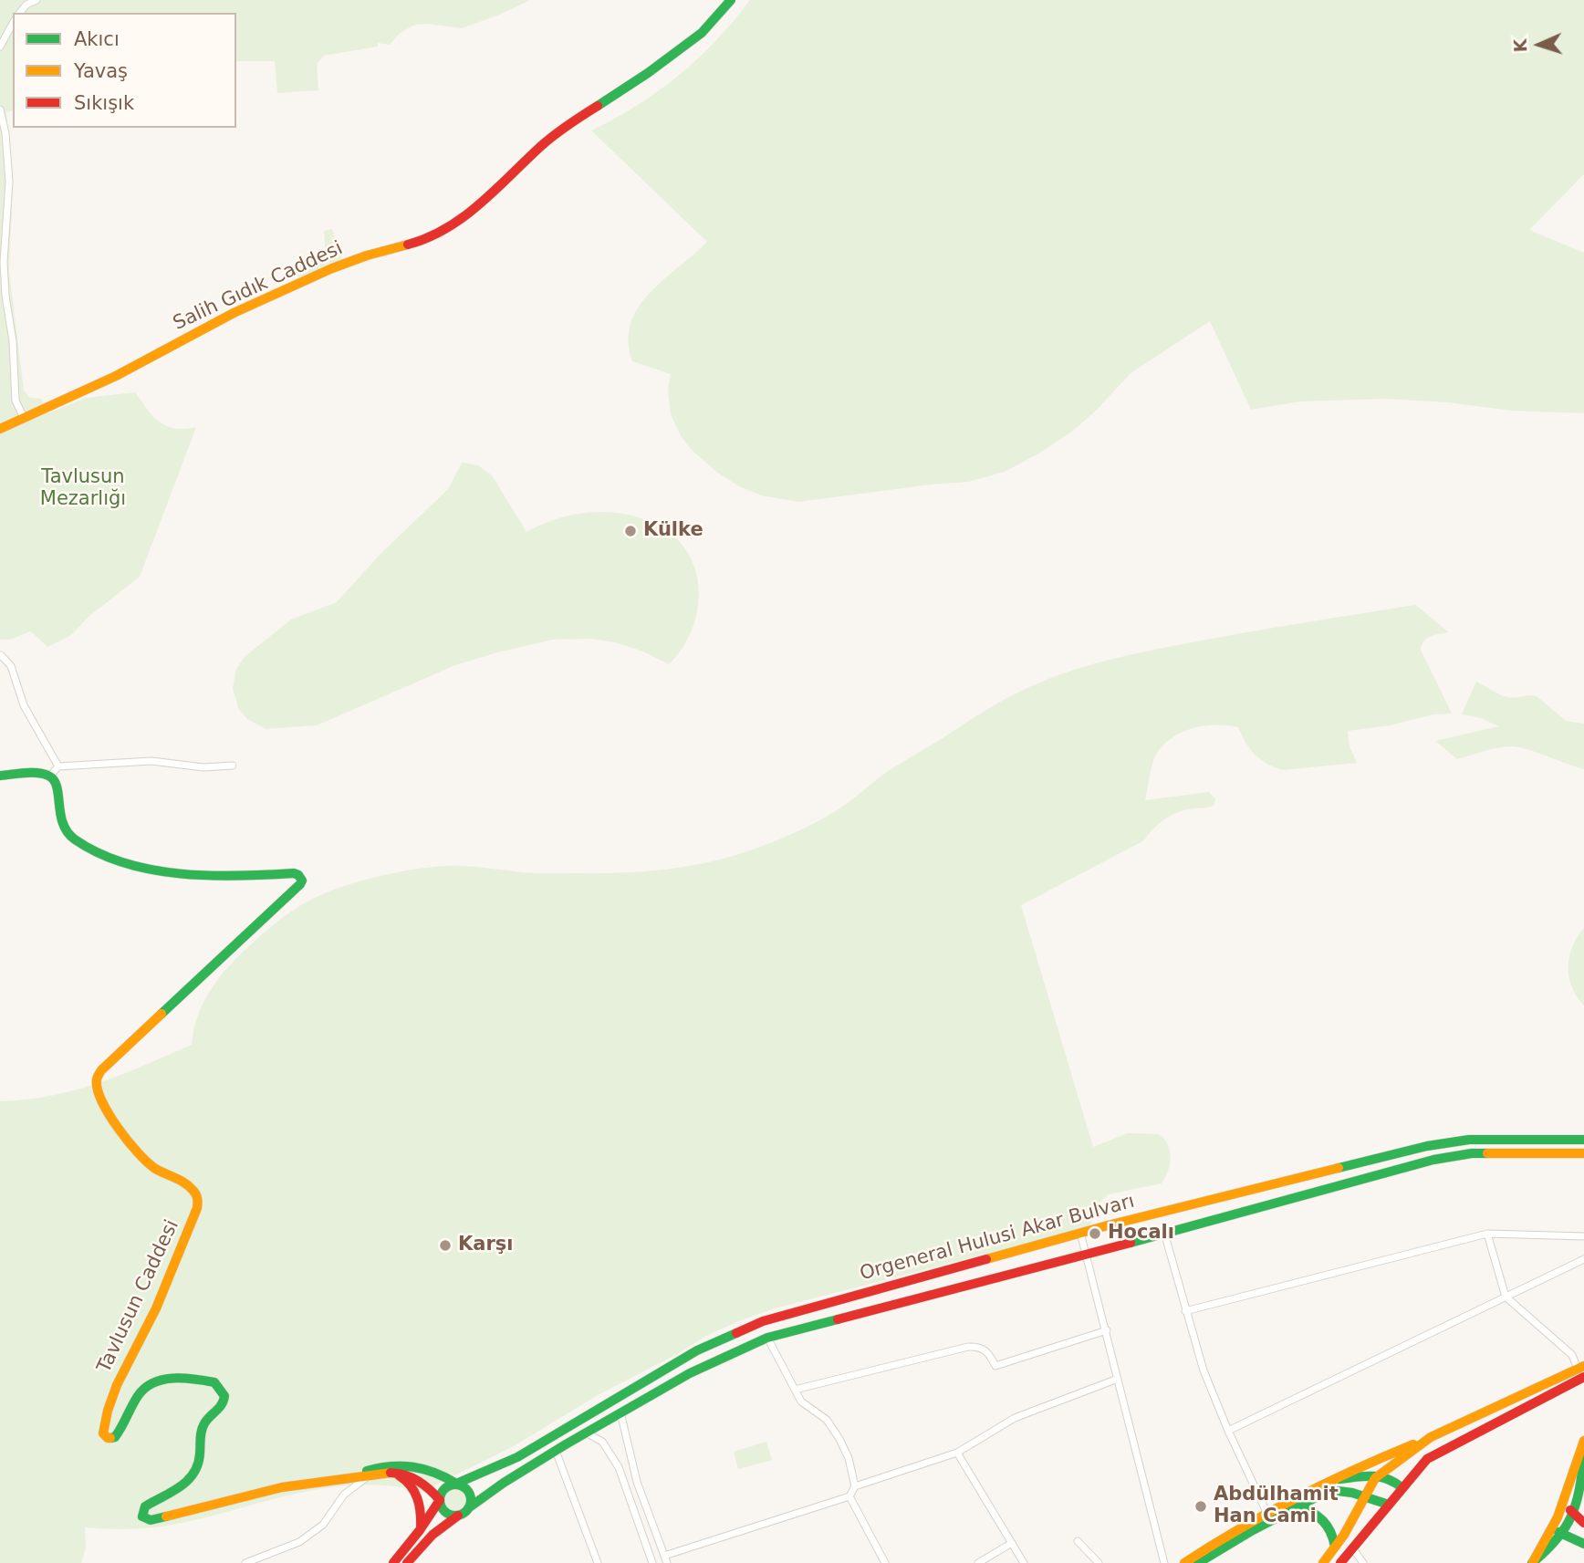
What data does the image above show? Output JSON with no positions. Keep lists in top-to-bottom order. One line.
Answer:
{"streets":{"street":["Salih Gıdık Caddesi","Orgeneral Hulusi Akar Bulvarı","Tavlusun Caddesi"]},"crossings":[["Orgeneral Hulusi Akar Bulvarı","Tavlusun Caddesi"]],"parks":["Tavlusun Mezarlığı"],"places":["Külke","Hocalı","Karşı","Abdülhamit Han Cami"],"legend":["Akıcı","Yavaş","Sıkışık"],"north":"left"}
